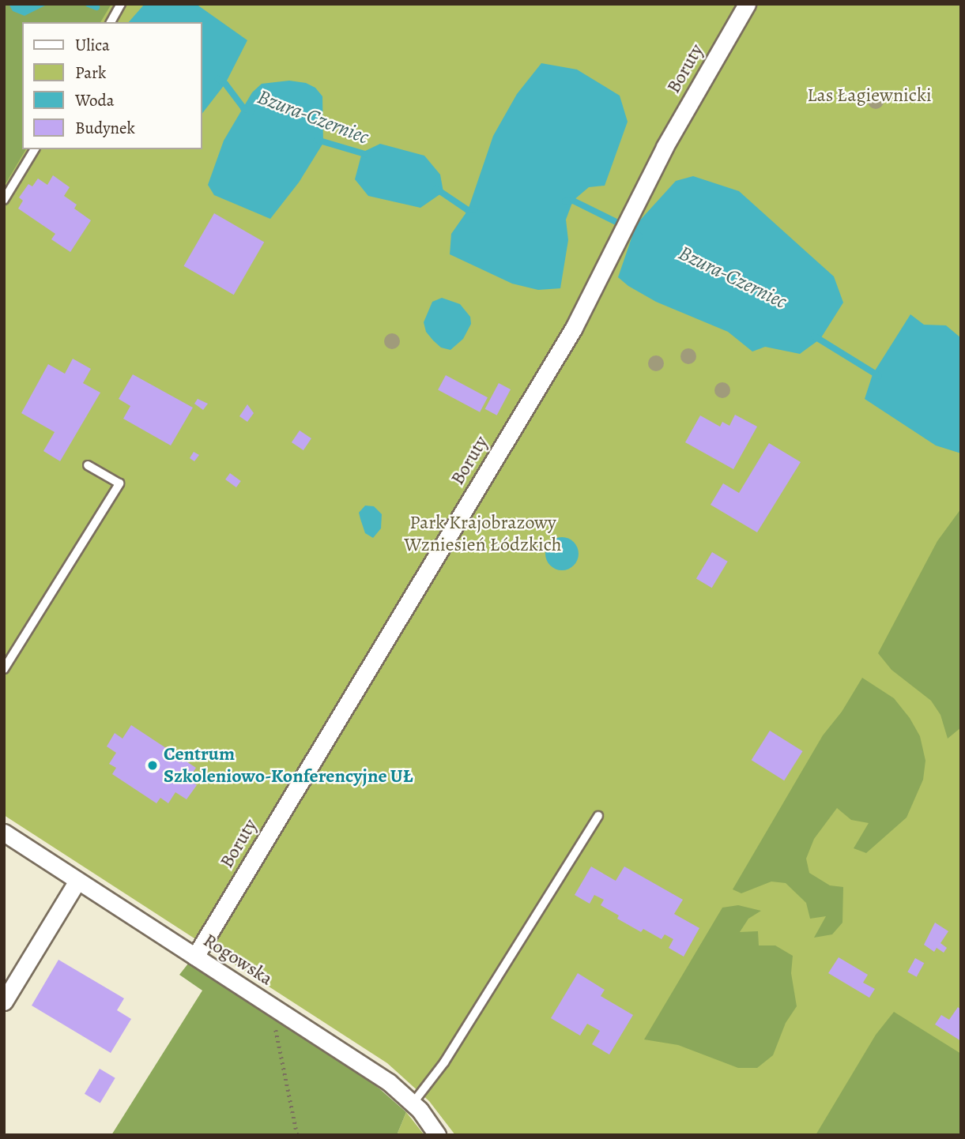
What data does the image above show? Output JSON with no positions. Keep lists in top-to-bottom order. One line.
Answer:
{"streets":{"street":["Boruty","Rogowska"]},"crossings":[["Boruty","Rogowska"]],"water":["Bzura-Czerniec"],"parks":["Las Łagiewnicki","Park Krajobrazowy Wzniesień Łódzkich"],"places":["Centrum Szkoleniowo-Konferencyjne UŁ"],"legend":["Ulica","Park","Woda","Budynek"]}
